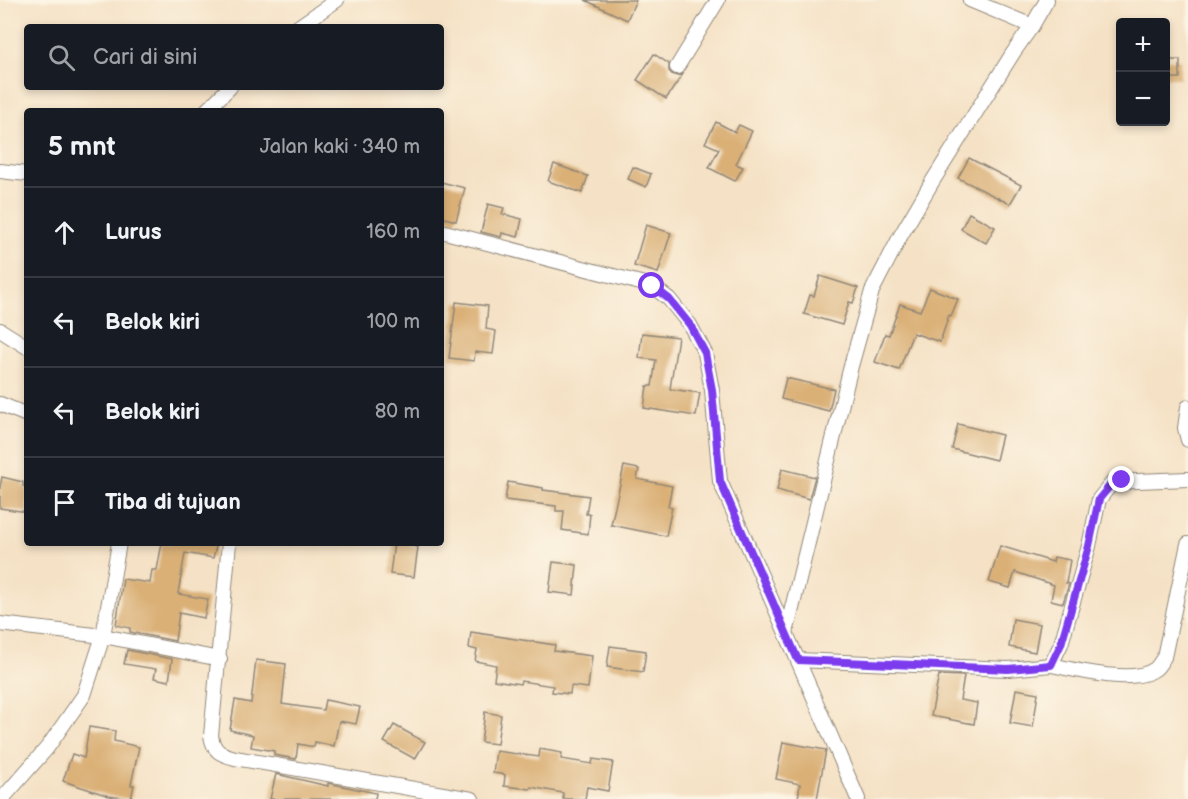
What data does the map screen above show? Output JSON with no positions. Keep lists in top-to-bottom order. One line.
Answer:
{"page":{"map_buttons":["+","−"],"search":"Cari di sini","heading":["5 mnt","Jalan kaki · 340 m"],"list":[["Lurus","160 m"],["Belok kiri","100 m"],["Belok kiri","80 m"],"Tiba di tujuan"]}}
